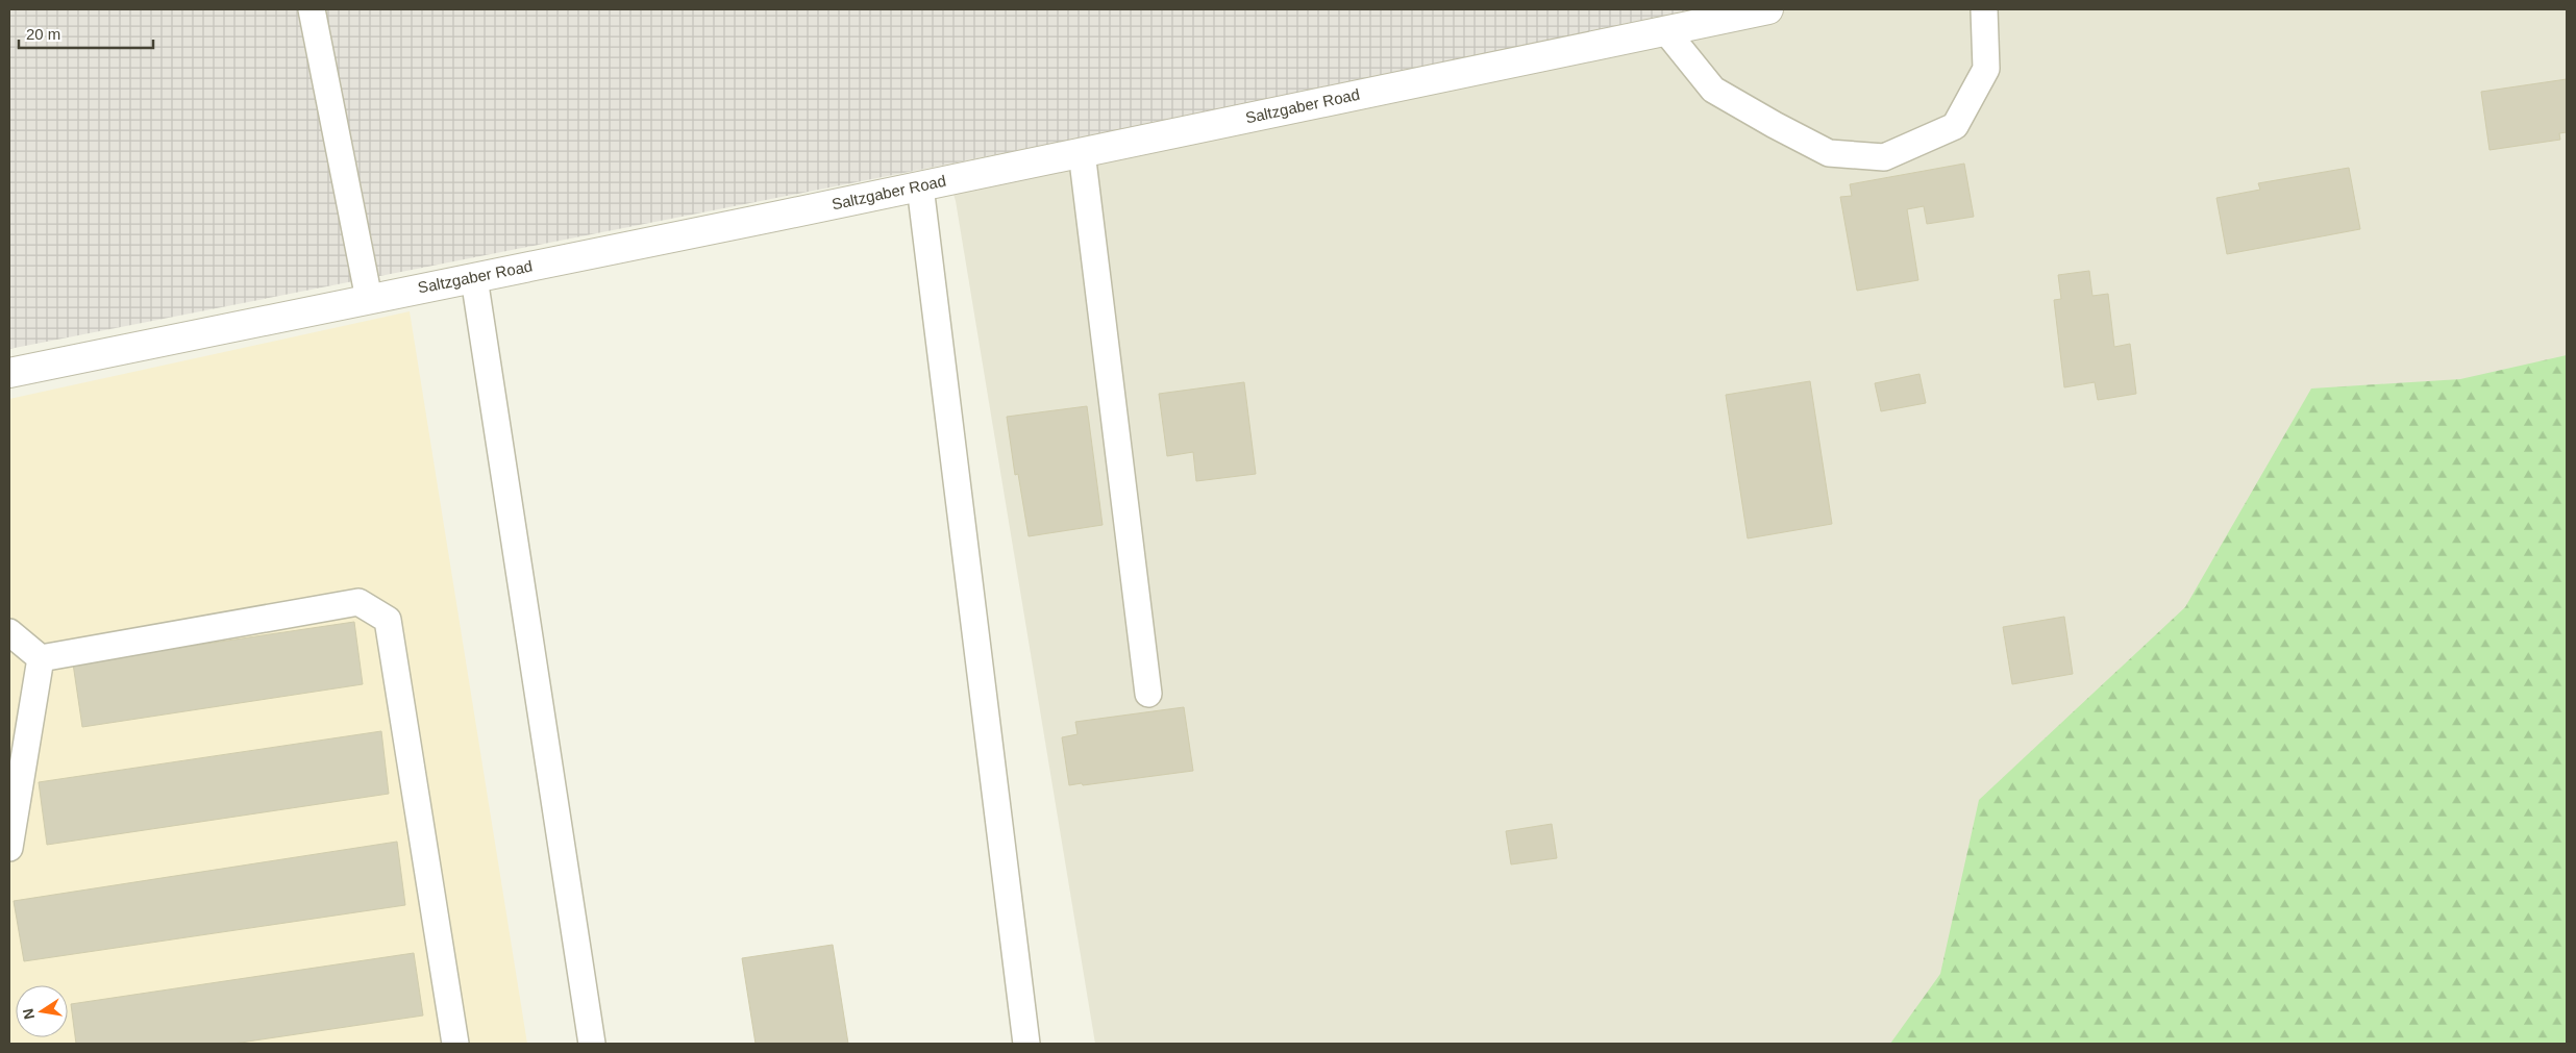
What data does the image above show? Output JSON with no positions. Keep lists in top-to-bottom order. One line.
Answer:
{"streets":{"street":["Saltzgaber Road"]},"scale_bar":"20 m","north":"left"}
